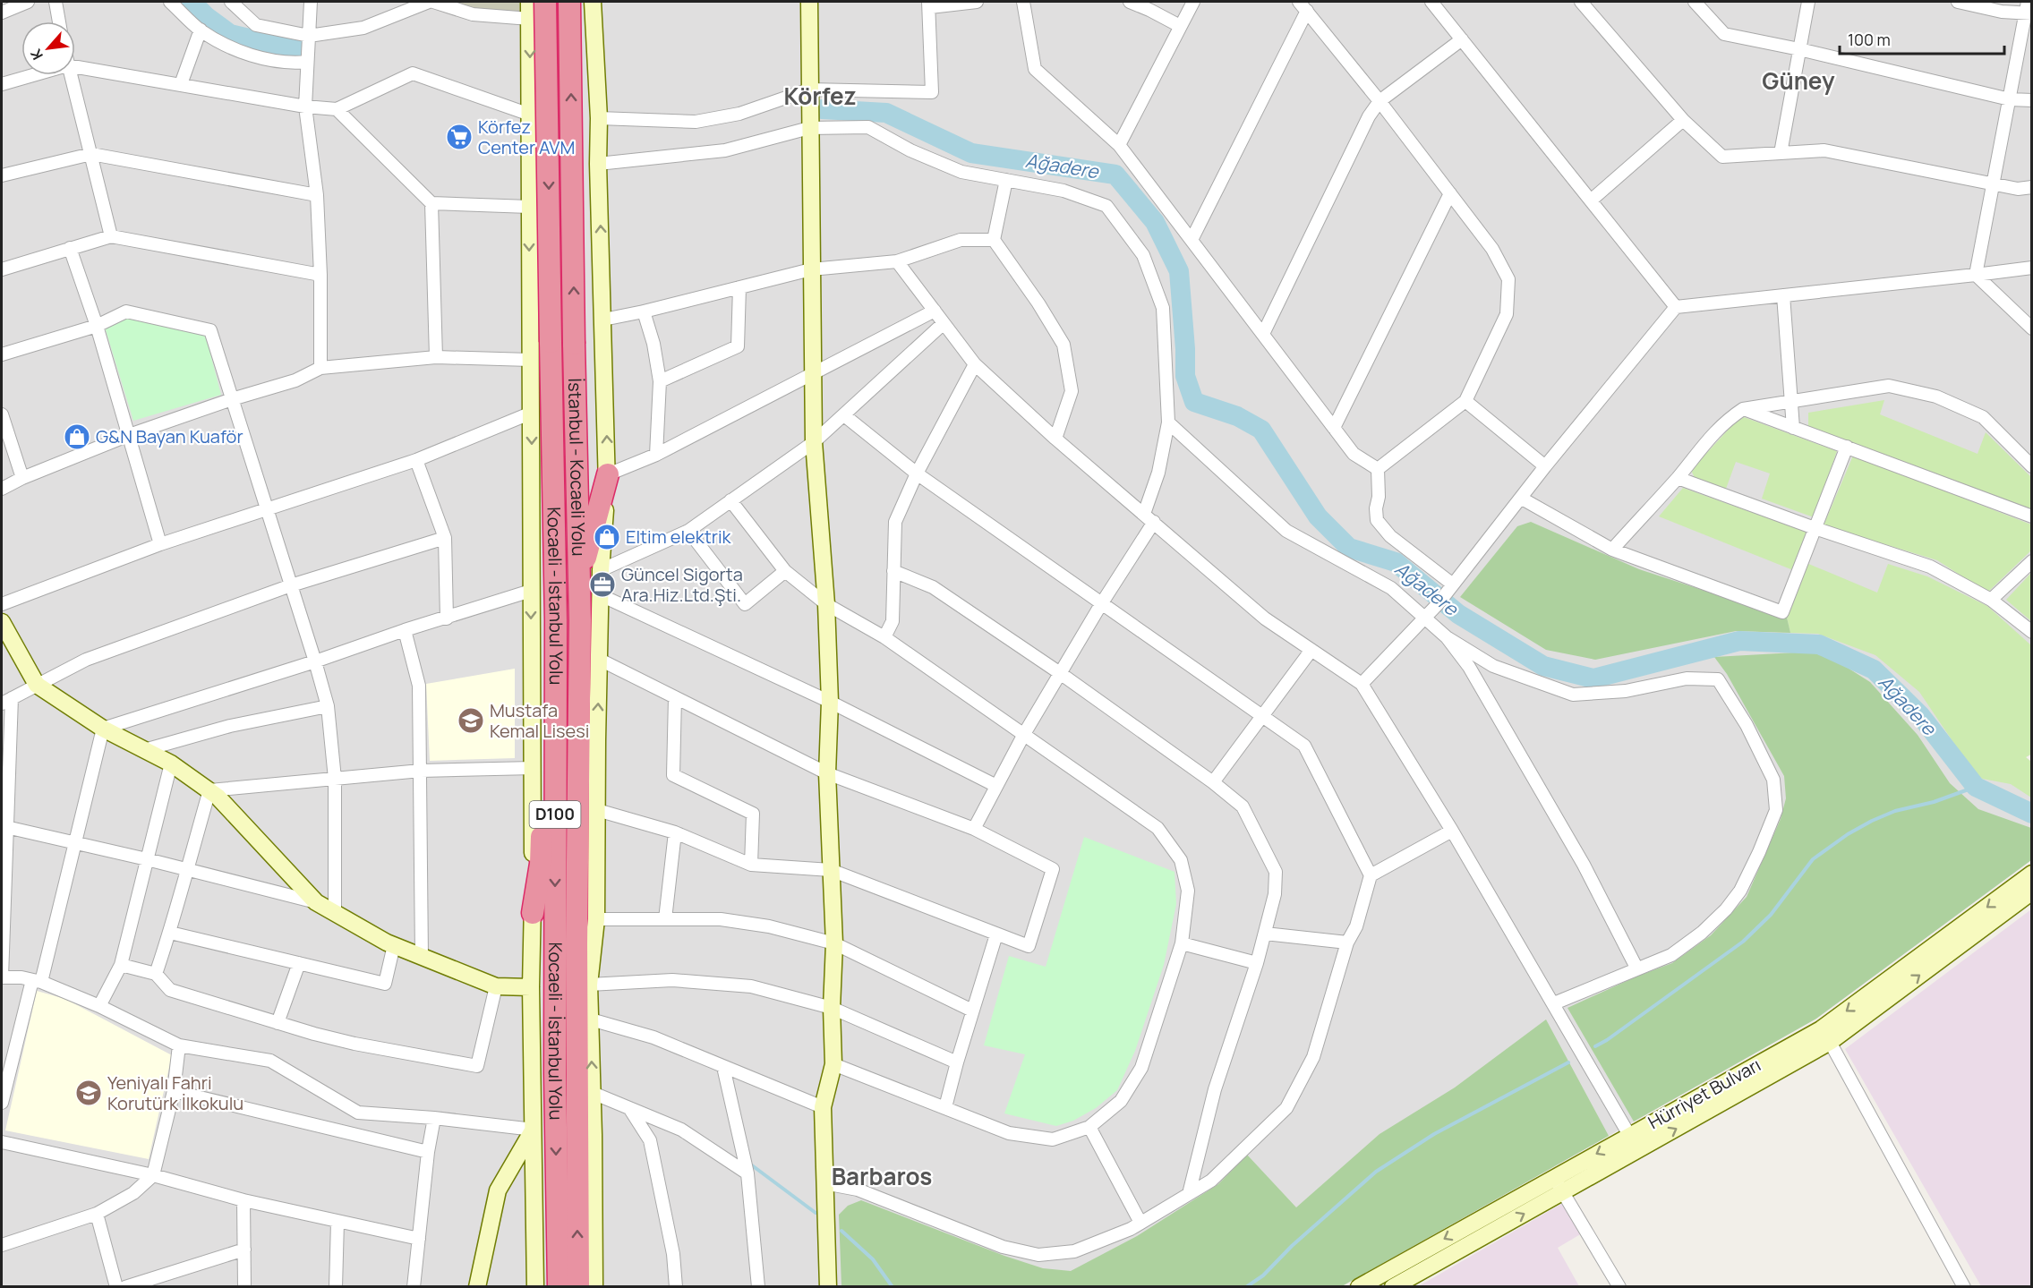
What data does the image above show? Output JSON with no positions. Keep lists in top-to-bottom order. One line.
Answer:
{"streets":{"highway":["İstanbul - Kocaeli Yolu","Kocaeli - İstanbul Yolu","D100"],"main road":["Hürriyet Bulvarı"]},"districts":["Güney","Körfez","Barbaros"],"water":["Ağadere"],"places":{"supermarket":["Körfez Center AVM"],"shop":["G&N Bayan Kuaför","Eltim elektrik"],"office":["Güncel Sigorta Ara.Hiz.Ltd.Şti."],"school or university":["Mustafa Kemal Lisesi","Yeniyalı Fahri Korutürk İlkokulu"]},"scale_bar":"100 m","north":"bottom left"}
